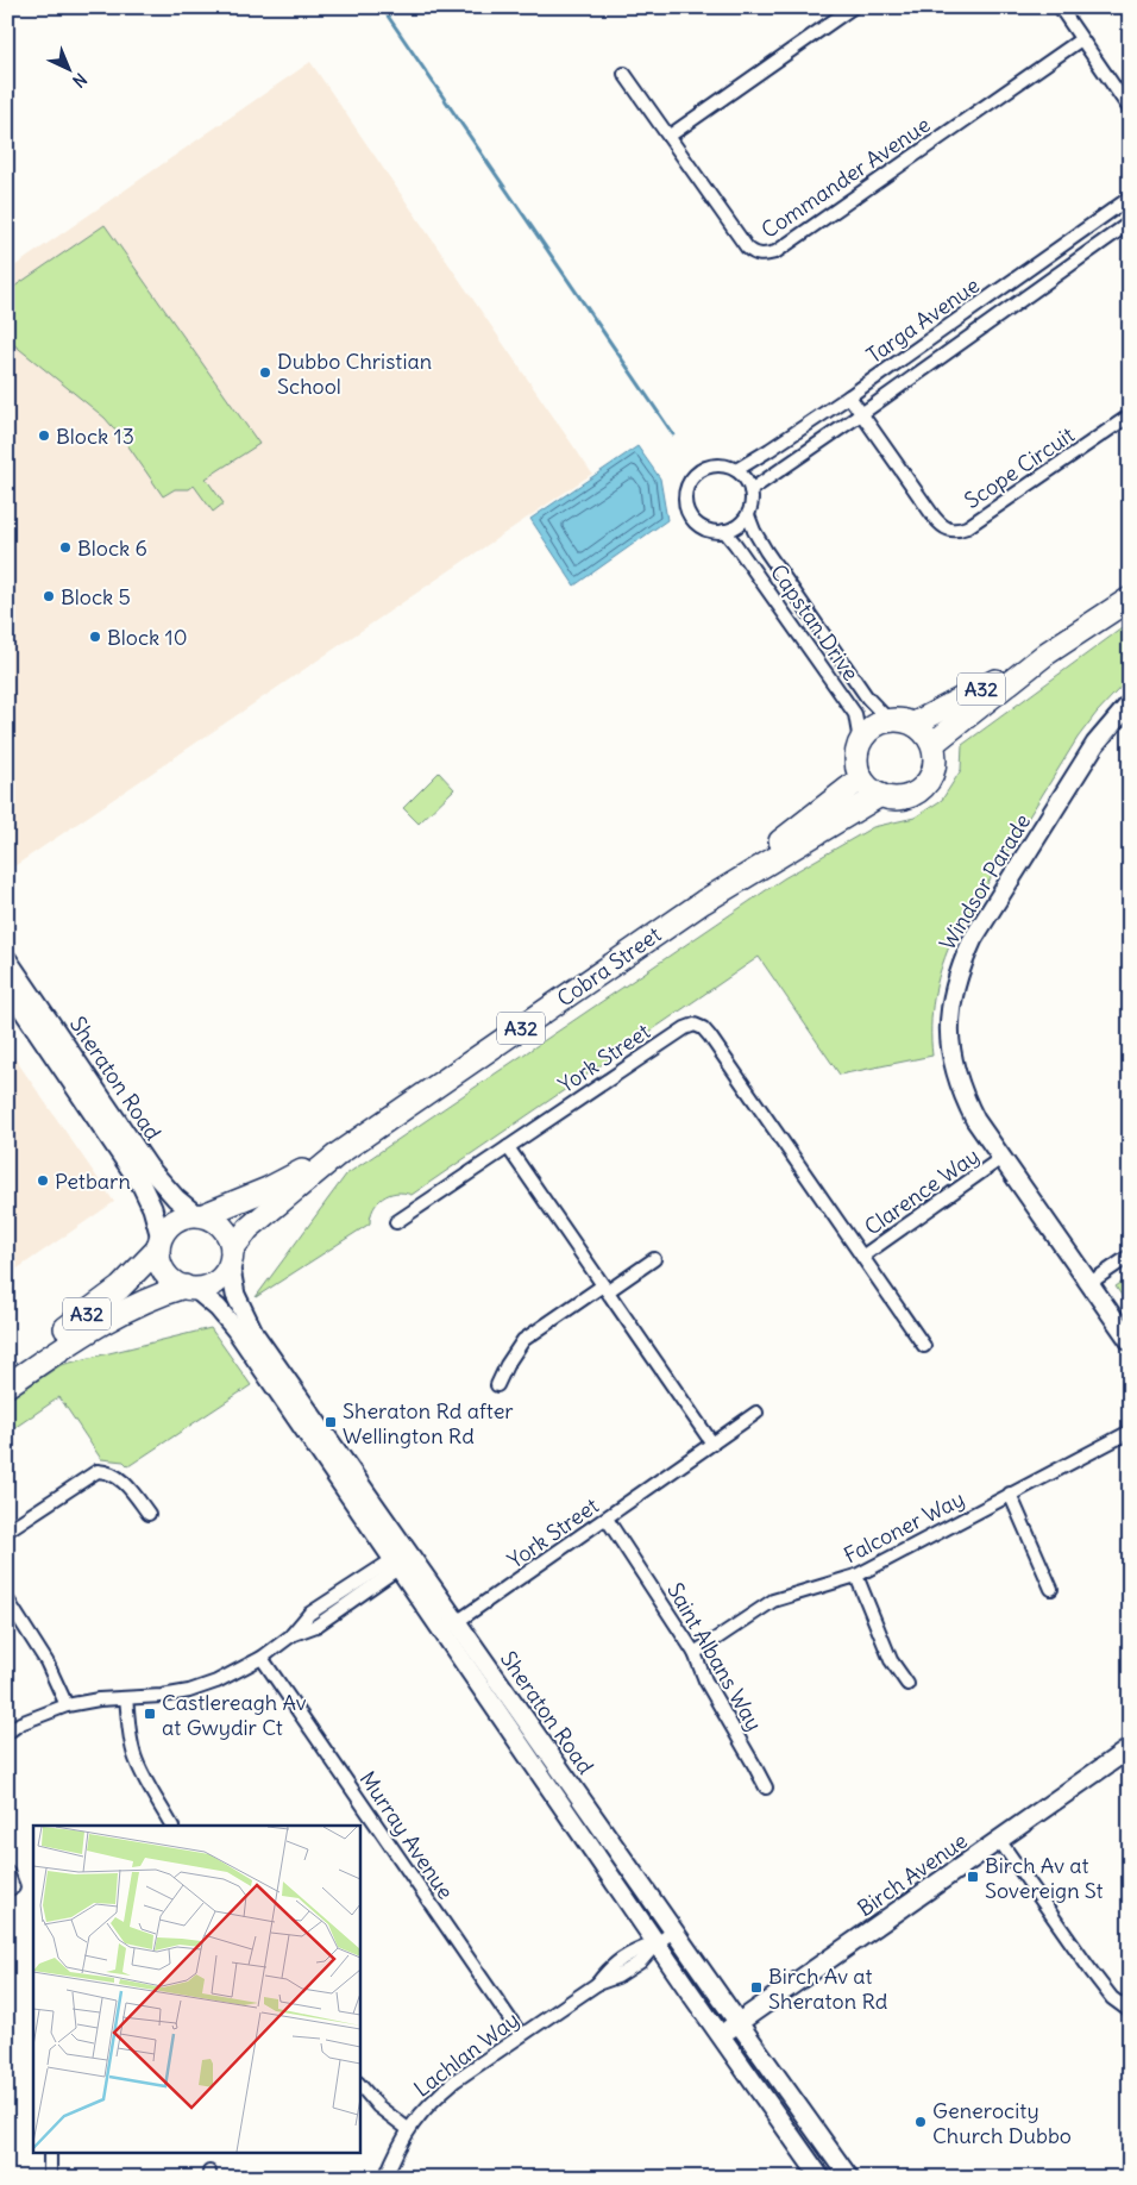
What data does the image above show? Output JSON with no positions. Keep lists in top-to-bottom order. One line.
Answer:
{"streets":{"highway":["A32","Cobra Street"],"street":["Commander Avenue","Targa Avenue","Scope Circuit","Capstan Drive","Windsor Parade","York Street","Sheraton Road","Clarence Way","Falconer Way","Saint Albans Way","Murray Avenue","Birch Avenue","Lachlan Way"]},"crossings":[["Targa Avenue","Scope Circuit"],["Targa Avenue","Capstan Drive"],["Capstan Drive","A32"],["Capstan Drive","Cobra Street"],["A32","Cobra Street"],["A32","Sheraton Road"],["Windsor Parade","Clarence Way"],["Cobra Street","Sheraton Road"],["York Street","Sheraton Road"],["York Street","Clarence Way"],["York Street","Saint Albans Way"],["Sheraton Road","Birch Avenue"],["Sheraton Road","Lachlan Way"],["Falconer Way","Saint Albans Way"],["Murray Avenue","Lachlan Way"]],"places":{"other":["Dubbo Christian School","Block 13","Block 6","Block 5","Block 10","Petbarn","Generocity Church Dubbo"],"transit":["Sheraton Rd after Wellington Rd","Castlereagh Av at Gwydir Ct","Birch Av at Sovereign St","Birch Av at Sheraton Rd"]},"north":"bottom right"}
